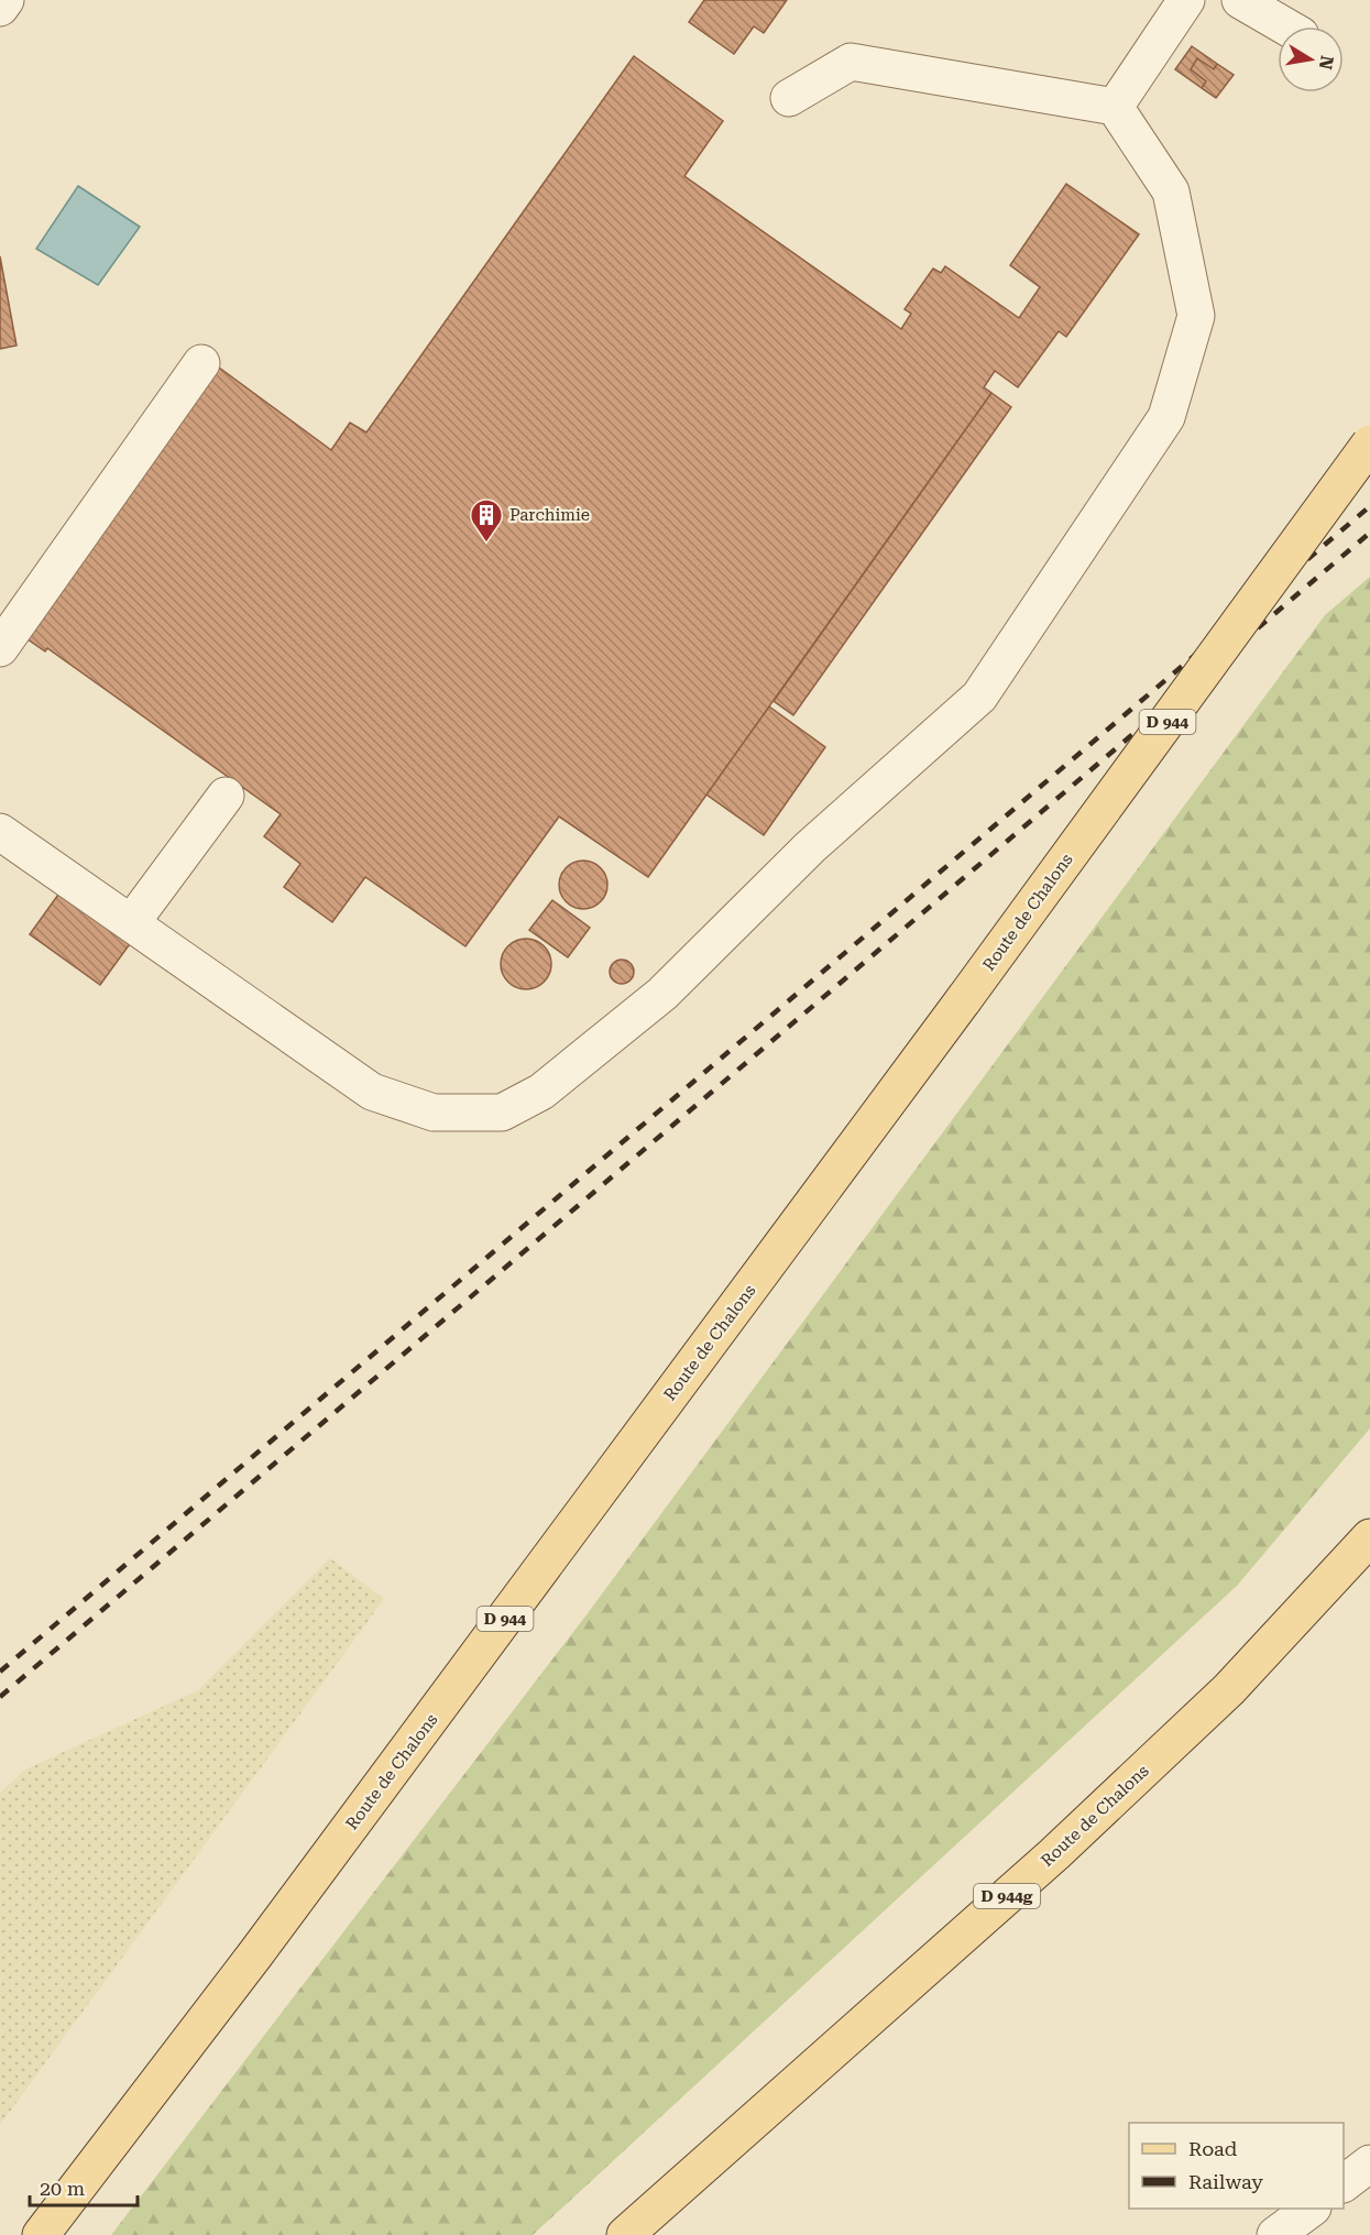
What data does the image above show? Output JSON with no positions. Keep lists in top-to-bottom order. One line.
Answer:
{"streets":{"main road":["D 944","Route de Chalons","D 944g"]},"places":{"building":["Parchimie"]},"legend":["Road","Railway"],"scale_bar":"20 m","north":"right"}
